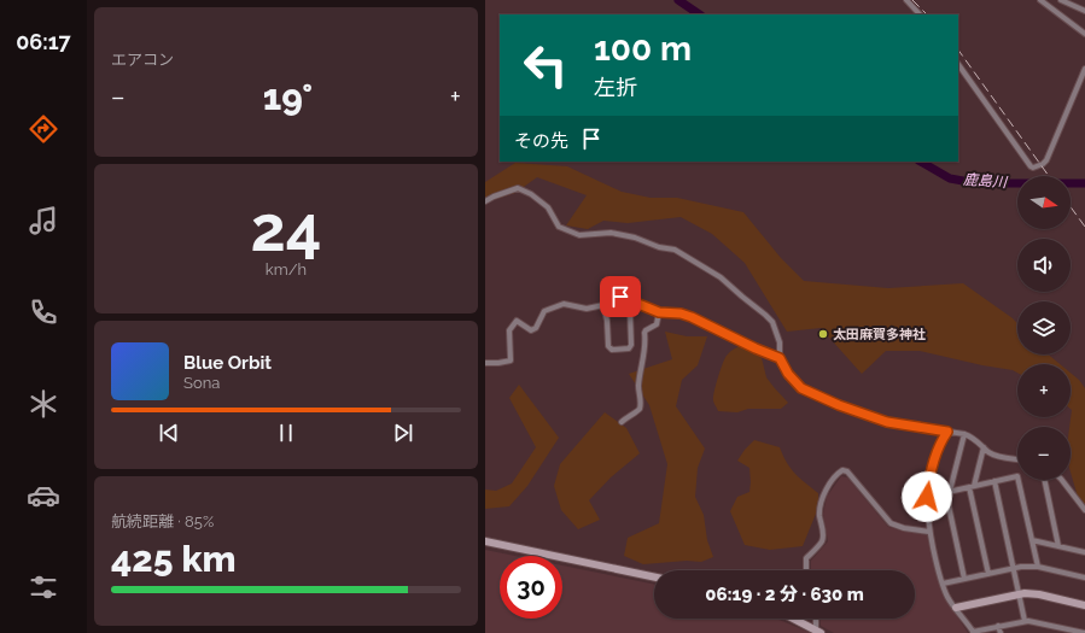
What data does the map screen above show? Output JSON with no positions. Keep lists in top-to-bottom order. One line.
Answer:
{"water":["鹿島川"],"places":["太田麻賀多神社"],"north":"right","page":{"tabs":"06:17","tile":["エアコン",["24","km/h"],["航続距離 · 85%","425 km"]],"turn":["100 m","左折"],"heat":["−","19°","+"],"then":"その先","map_buttons":["+","−"],"song":["Blue Orbit","Sona"],"limit":"30","trip":"06:19 · 2 分 · 630 m"}}
